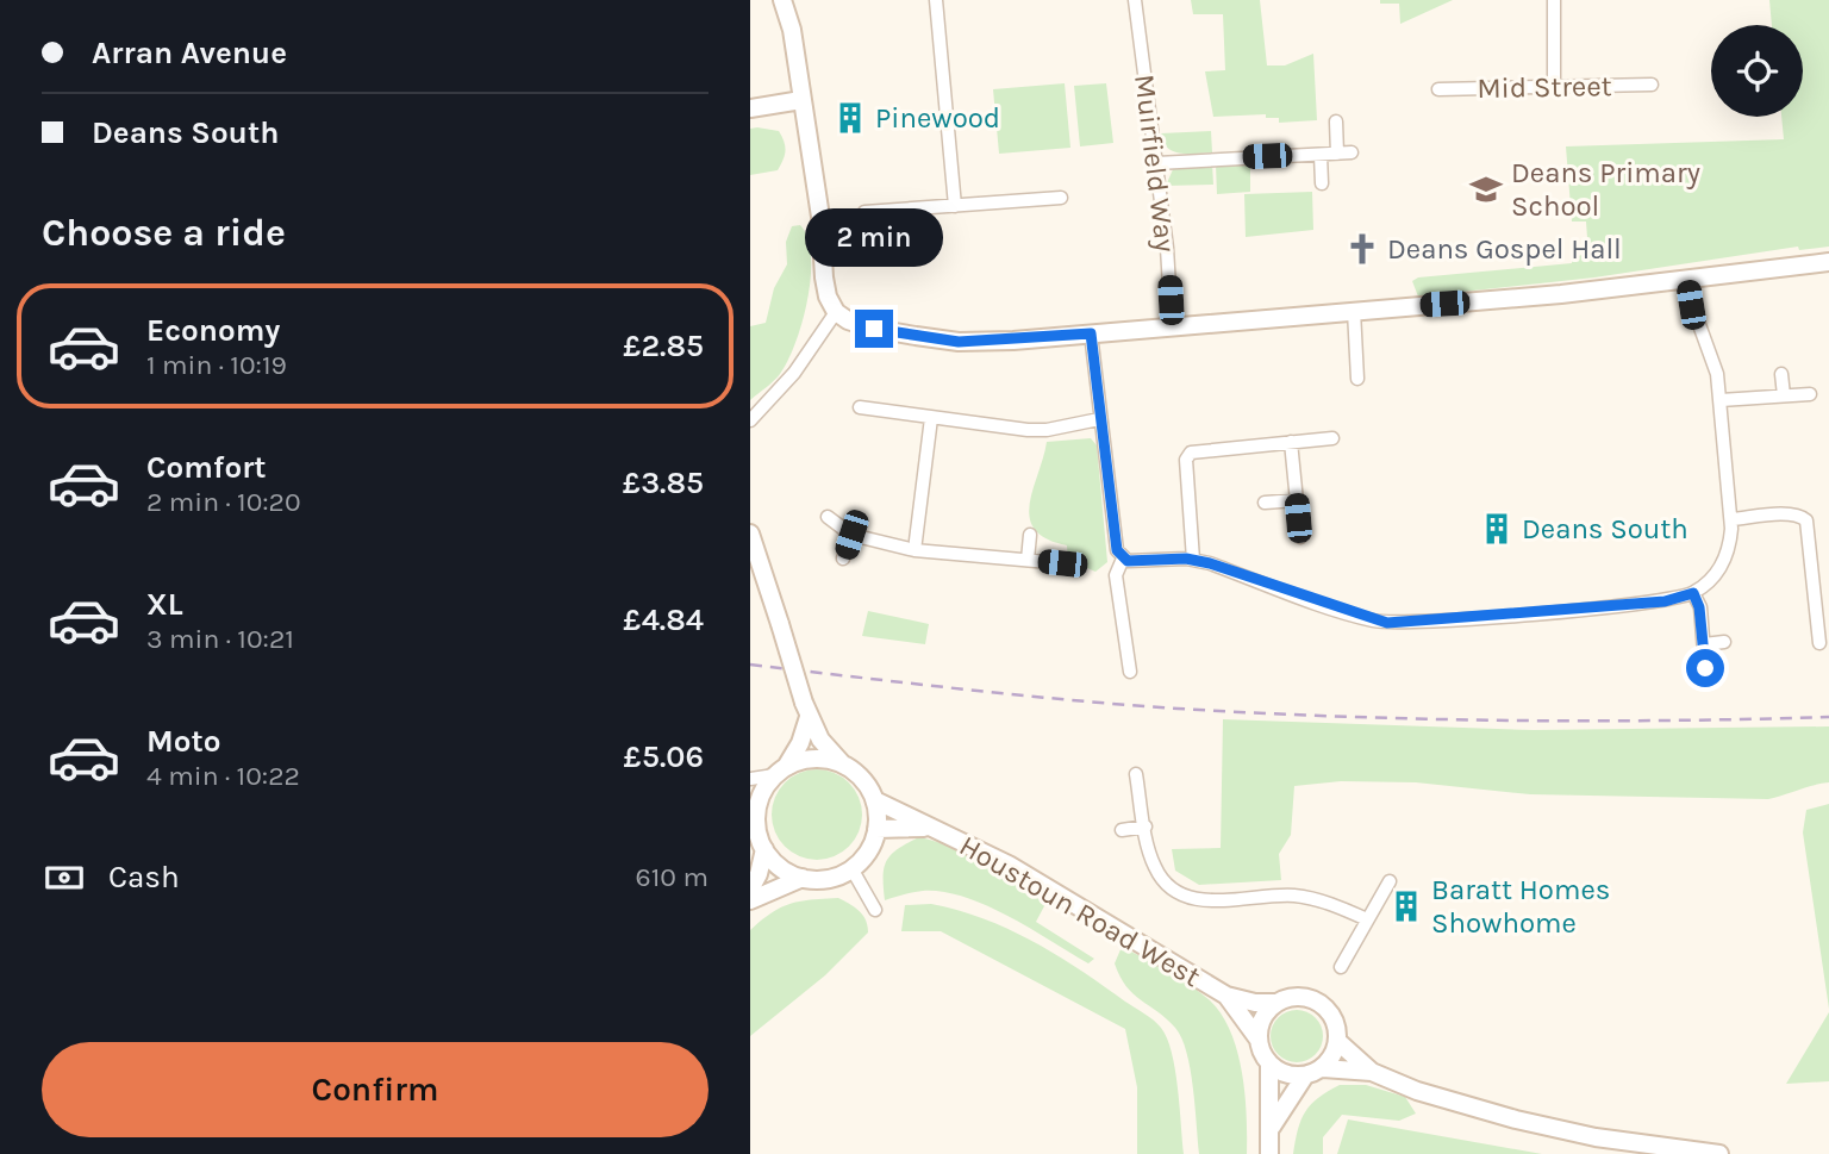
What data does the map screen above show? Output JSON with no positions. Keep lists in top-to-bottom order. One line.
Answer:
{"streets":{"street":["Mid Street","Muirfield Way","Houstoun Road West"]},"places":{"building":["Pinewood","Deans South","Baratt Homes Showhome"],"school or university":["Deans Primary School"],"church":["Deans Gospel Hall"]},"page":{"banner":["Arran Avenue","Deans South"],"heading":"Choose a ride","bubble":"2 min","list":[{"name":"Economy","note":"1 min · 10:19","value":"£2.85"},{"name":"Comfort","note":"2 min · 10:20","value":"£3.85"},{"name":"XL","note":"3 min · 10:21","value":"£4.84"},{"name":"Moto","note":"4 min · 10:22","value":"£5.06"}],"pay":["Cash","610 m"],"buttons":"Confirm"}}
